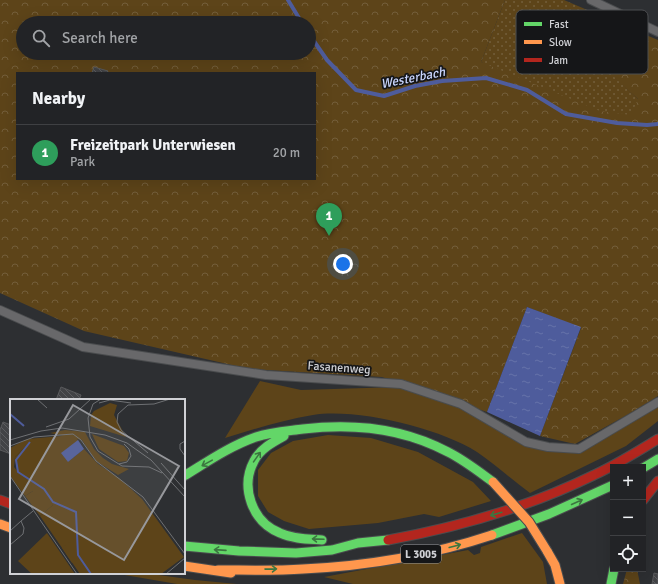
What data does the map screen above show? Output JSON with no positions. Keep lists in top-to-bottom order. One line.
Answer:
{"streets":{"highway":["L 3005"],"lane":["Fasanenweg"]},"water":["Westerbach"],"legend":["Fast","Slow","Jam"],"page":{"search":"Search here","heading":"Nearby","list":[{"mark":"1","name":"Freizeitpark Unterwiesen","note":"Park","value":"20 m"}],"pins":"1","map_buttons":["+","−"]}}
